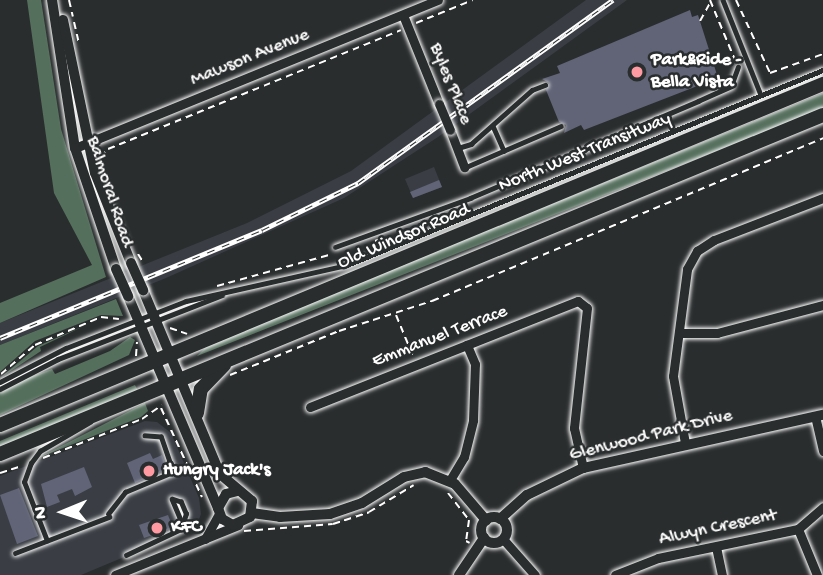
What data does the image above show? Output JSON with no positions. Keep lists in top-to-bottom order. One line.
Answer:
{"streets":{"highway":["Old Windsor Road"],"street":["Mawson Avenue","Byles Place","Balmoral Road","Emmanuel Terrace","Glenwood Park Drive","Alwyn Crescent"],"lane":["North West Transitway"]},"crossings":[["Mawson Avenue","Byles Place"],["Mawson Avenue","Balmoral Road"],["North West Transitway","Balmoral Road"],["Balmoral Road","Old Windsor Road"],["Emmanuel Terrace","Glenwood Park Drive"]],"places":["Park&Ride - Bella Vista","Hungry Jack's","KFC"],"north":"left"}
